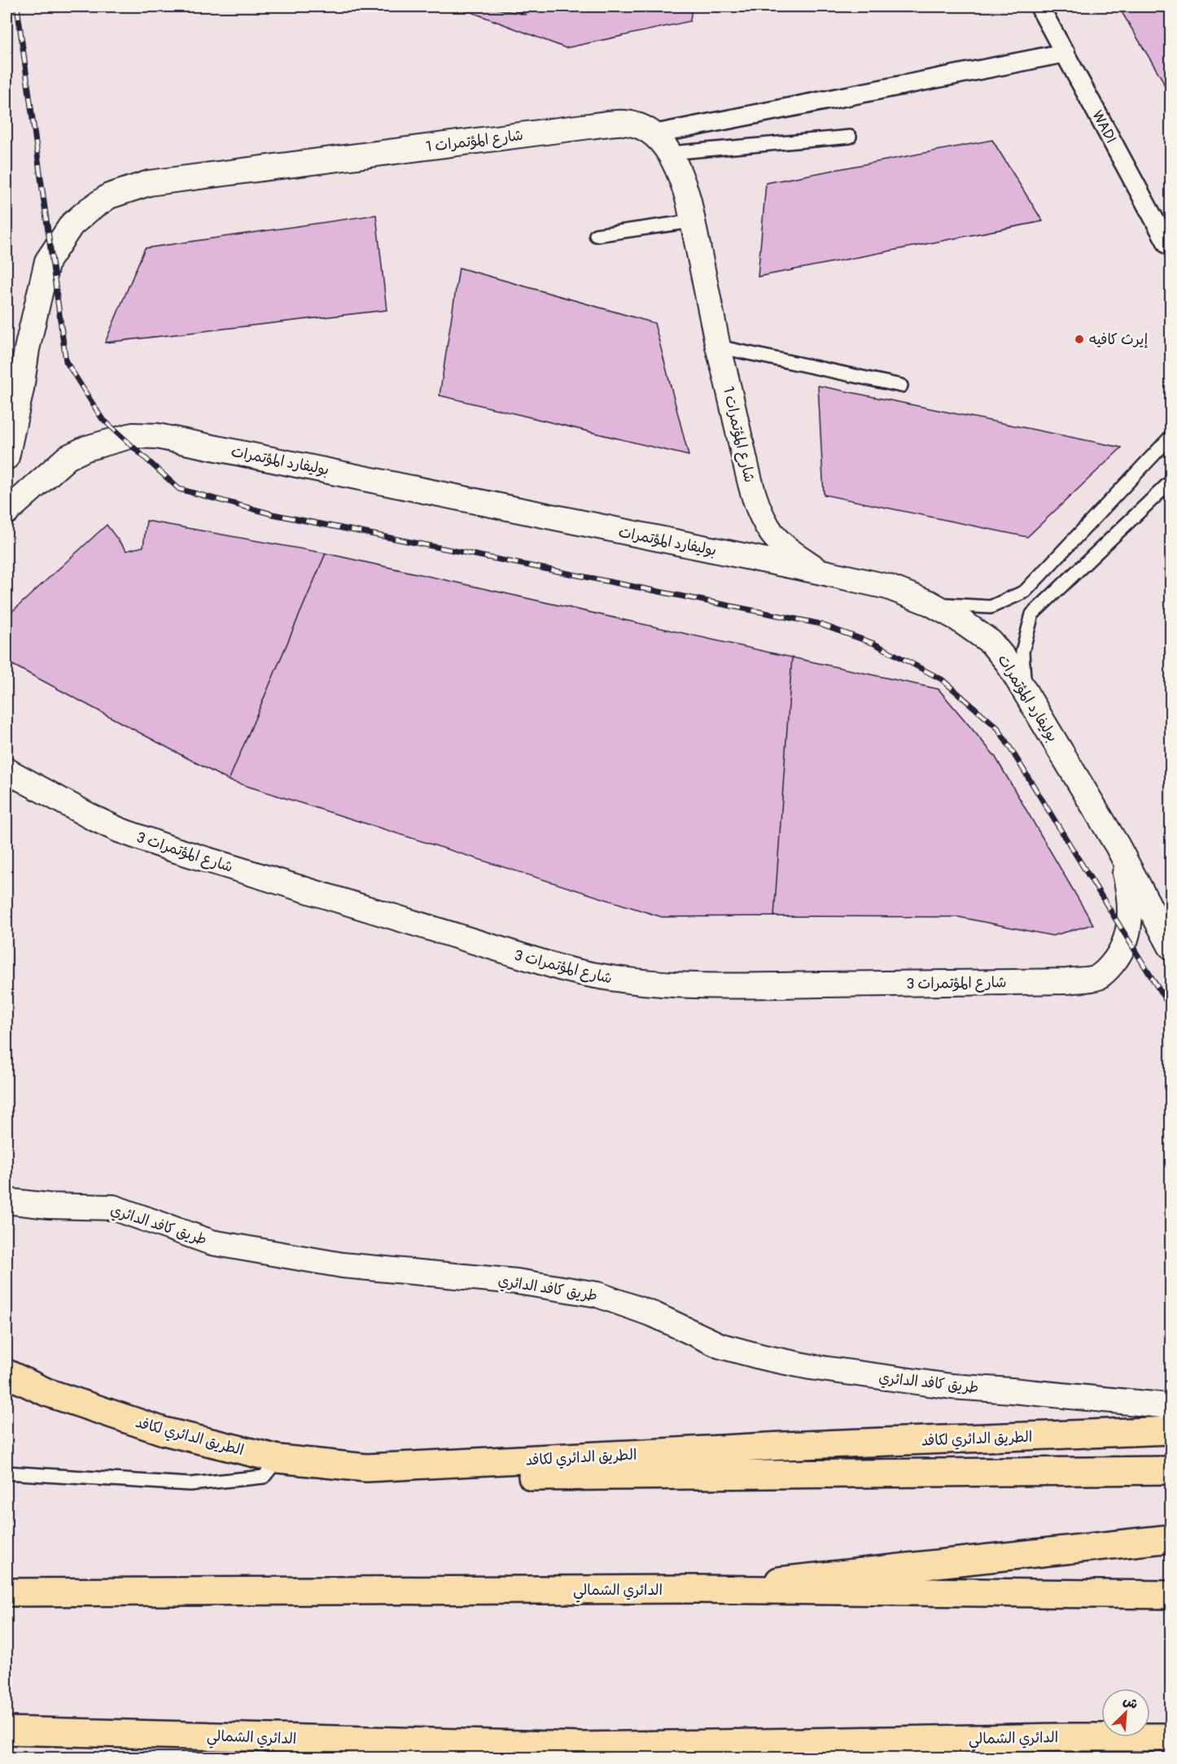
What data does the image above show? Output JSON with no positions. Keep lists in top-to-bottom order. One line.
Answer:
{"streets":{"main road":["الطريق الدائري لكافد","الدائري الشمالي"],"street":["WADI","شارع المؤتمرات 1","بوليفارد المؤتمرات","شارع المؤتمرات 3","طريق كافد الدائري"]},"crossings":[["شارع المؤتمرات 1","بوليفارد المؤتمرات"],["بوليفارد المؤتمرات","شارع المؤتمرات 3"]],"places":["إيرث كافيه"],"north":"top right"}
